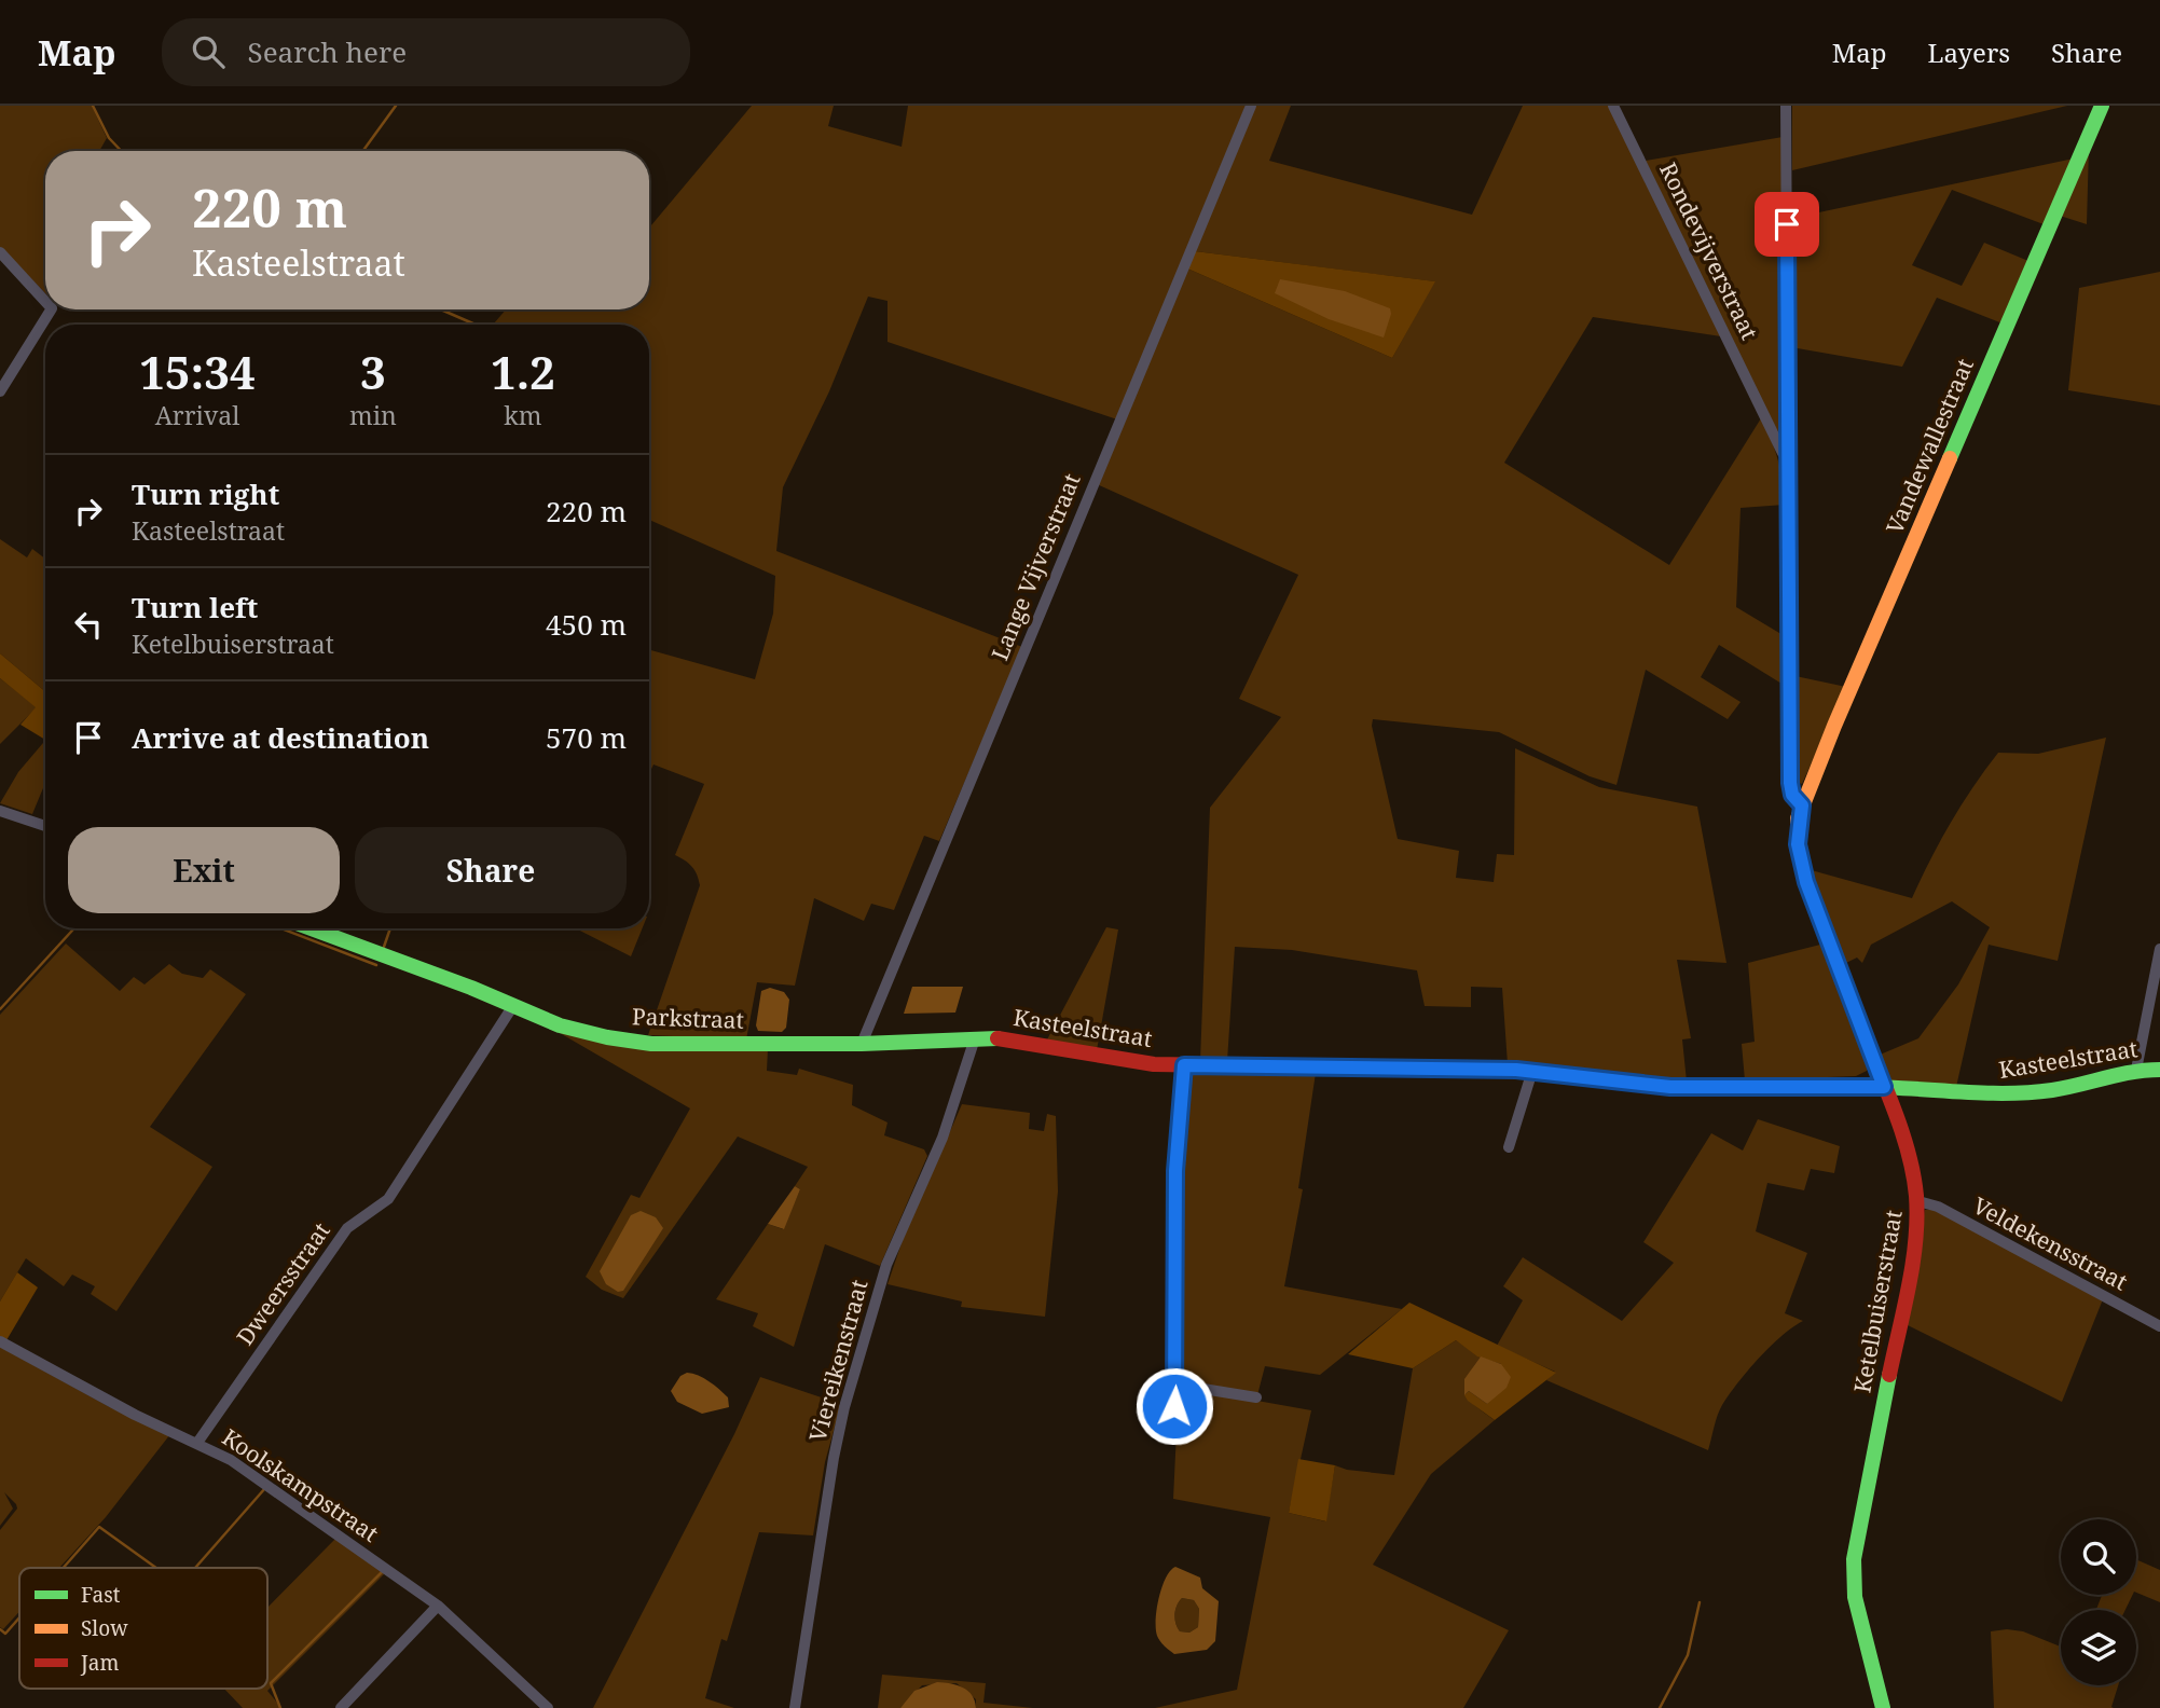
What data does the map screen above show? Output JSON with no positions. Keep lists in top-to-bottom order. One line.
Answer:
{"streets":{"street":["Rondevijverstraat","Vandewallestraat","Lange Vijverstraat","Parkstraat","Kasteelstraat","Veldekensstraat","Dweersstraat","Ketelbuiserstraat","Viereikenstraat","Koolskampstraat"]},"crossings":[["Rondevijverstraat","Ketelbuiserstraat"],["Vandewallestraat","Ketelbuiserstraat"],["Lange Vijverstraat","Parkstraat"],["Parkstraat","Kasteelstraat"],["Parkstraat","Dweersstraat"],["Parkstraat","Viereikenstraat"],["Kasteelstraat","Ketelbuiserstraat"],["Kasteelstraat","Viereikenstraat"],["Veldekensstraat","Ketelbuiserstraat"],["Dweersstraat","Koolskampstraat"]],"legend":["Fast","Slow","Jam"],"page":{"header":"Map","search":"Search here","nav":["Map","Layers","Share"],"turn":["220 m","Kasteelstraat"],"eta":["15:34","Arrival","3","min","1.2","km"],"list":[{"name":"Turn right","note":"Kasteelstraat","value":"220 m"},{"name":"Turn left","note":"Ketelbuiserstraat","value":"450 m"},{"name":"Arrive at destination","value":"570 m"}],"buttons":["Exit","Share"]}}
